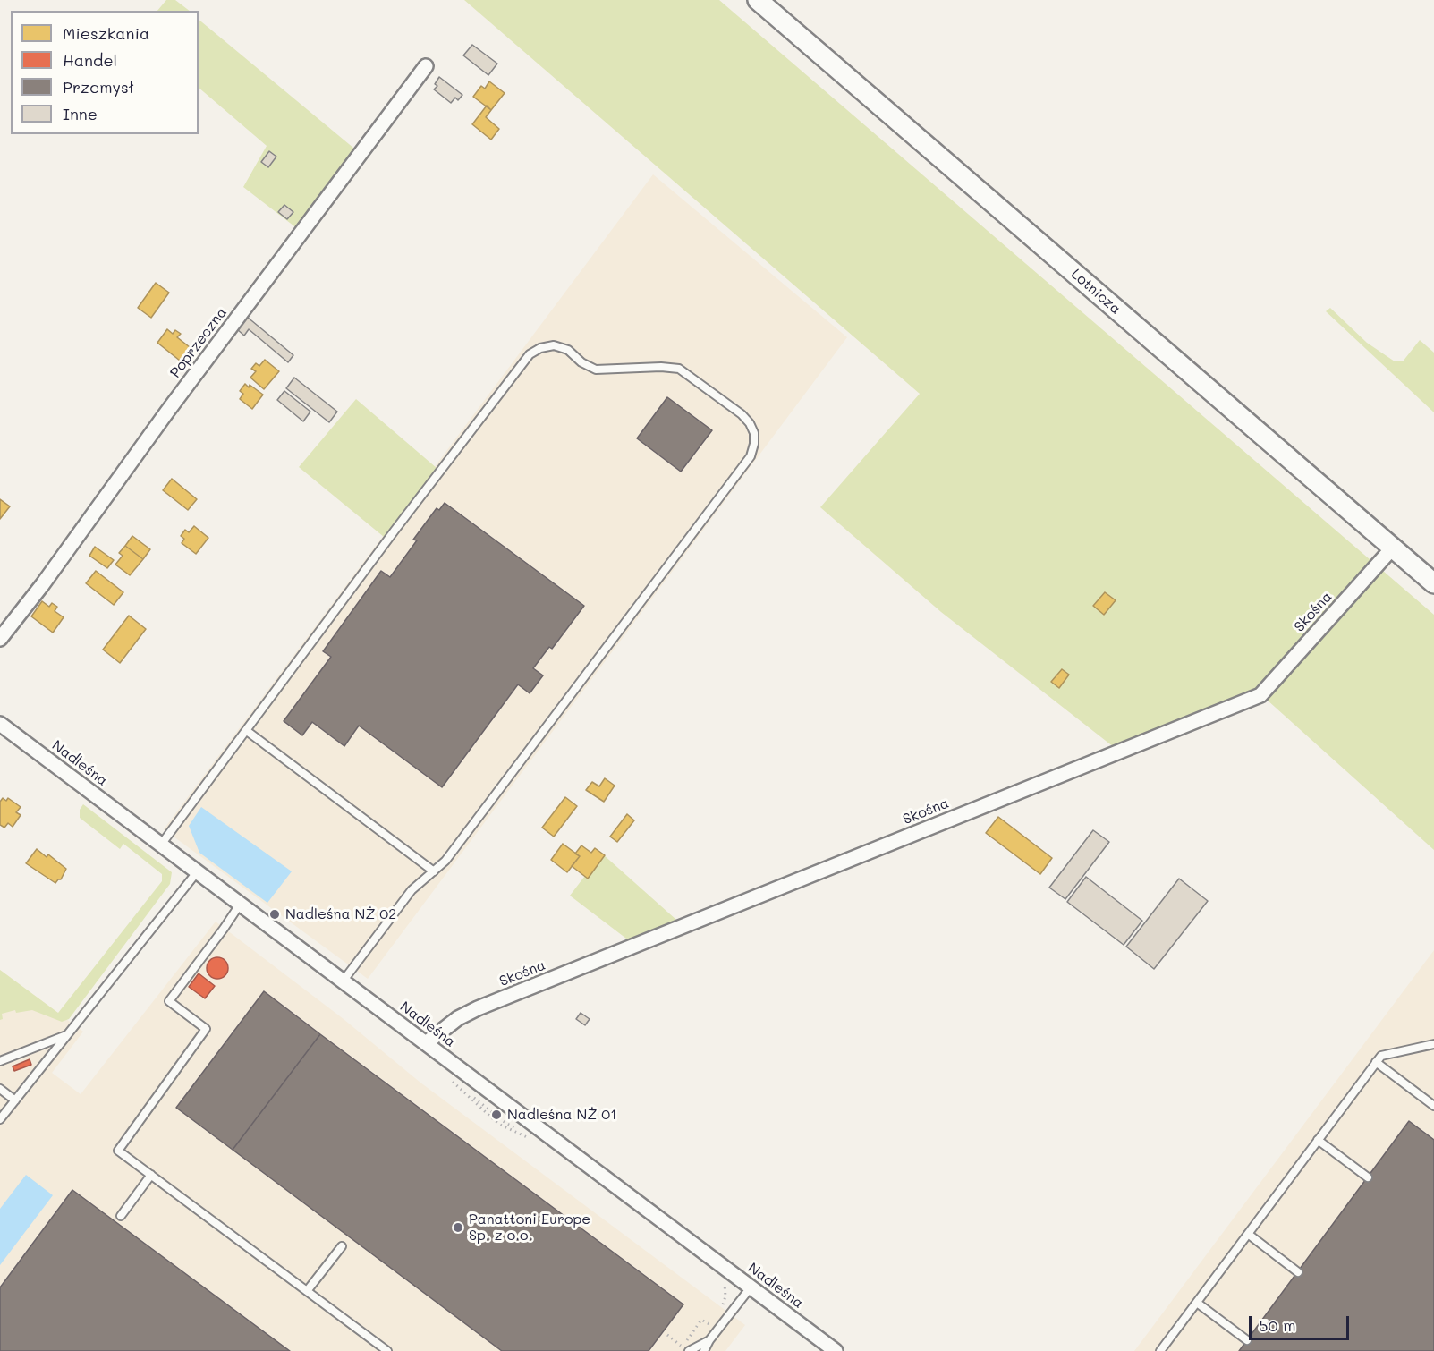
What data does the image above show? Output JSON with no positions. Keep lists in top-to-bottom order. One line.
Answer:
{"streets":{"main road":["Lotnicza"],"street":["Poprzeczna","Skośna","Nadleśna"]},"crossings":[["Lotnicza","Skośna"],["Skośna","Nadleśna"]],"places":["Nadleśna NŻ 02","Nadleśna NŻ 01","Panattoni Europe Sp. z o.o."],"legend":["Mieszkania","Handel","Przemysł","Inne"],"scale_bar":"50 m"}
